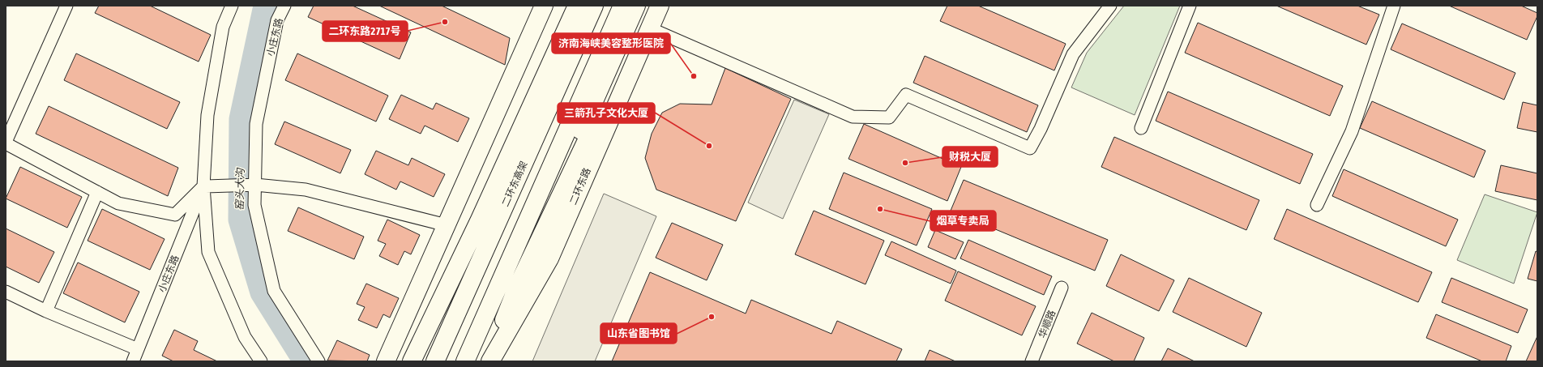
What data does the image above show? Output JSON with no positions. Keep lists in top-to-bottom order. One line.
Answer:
{"streets":{"highway":["二环东高架","二环东路"],"street":["小庄东路","华顺路"]},"water":["窑头大沟"],"places":["二环东路2717号","济南海峡美容整形医院","三箭孔子文化大厦","财税大厦","烟草专卖局","山东省图书馆"]}
